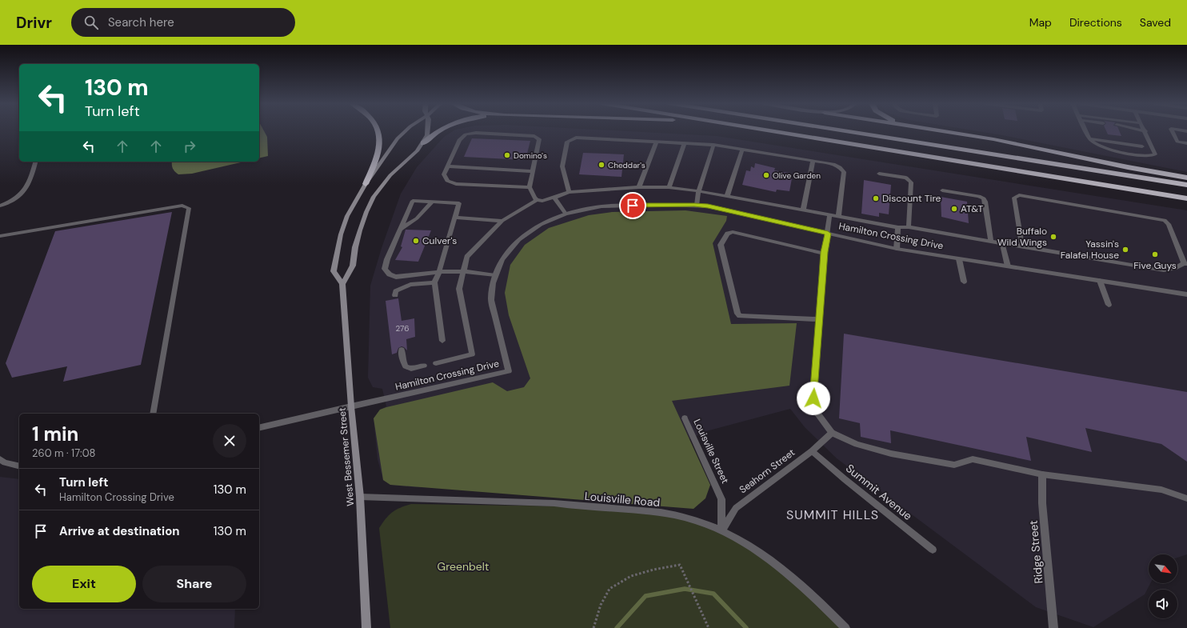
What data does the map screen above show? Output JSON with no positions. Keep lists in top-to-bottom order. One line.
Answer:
{"streets":{"main road":["West Bessemer Street"],"street":["Hamilton Crossing Drive","Louisville Street","Seahorn Street","Summit Avenue","Louisville Road","Ridge Street"]},"crossings":[["Hamilton Crossing Drive","West Bessemer Street"],["Louisville Street","Seahorn Street"],["Louisville Street","Louisville Road"],["West Bessemer Street","Louisville Road"],["Seahorn Street","Summit Avenue"],["Seahorn Street","Louisville Road"]],"districts":["SUMMIT HILLS"],"parks":["Greenbelt"],"places":["Domino's","Cheddar's","Olive Garden","Discount Tire","AT&T","Buffalo Wild Wings","Culver's","Yassin's Falafel House","Five Guys"],"house_numbers":["276"],"north":"bottom right","page":{"header":"Drivr","search":"Search here","nav":["Map","Directions","Saved"],"turn":["130 m","Turn left"],"heading":["1 min","260 m · 17:08"],"list":[{"name":"Turn left","note":"Hamilton Crossing Drive","value":"130 m"},{"name":"Arrive at destination","value":"130 m"}],"buttons":["Exit","Share"]}}
